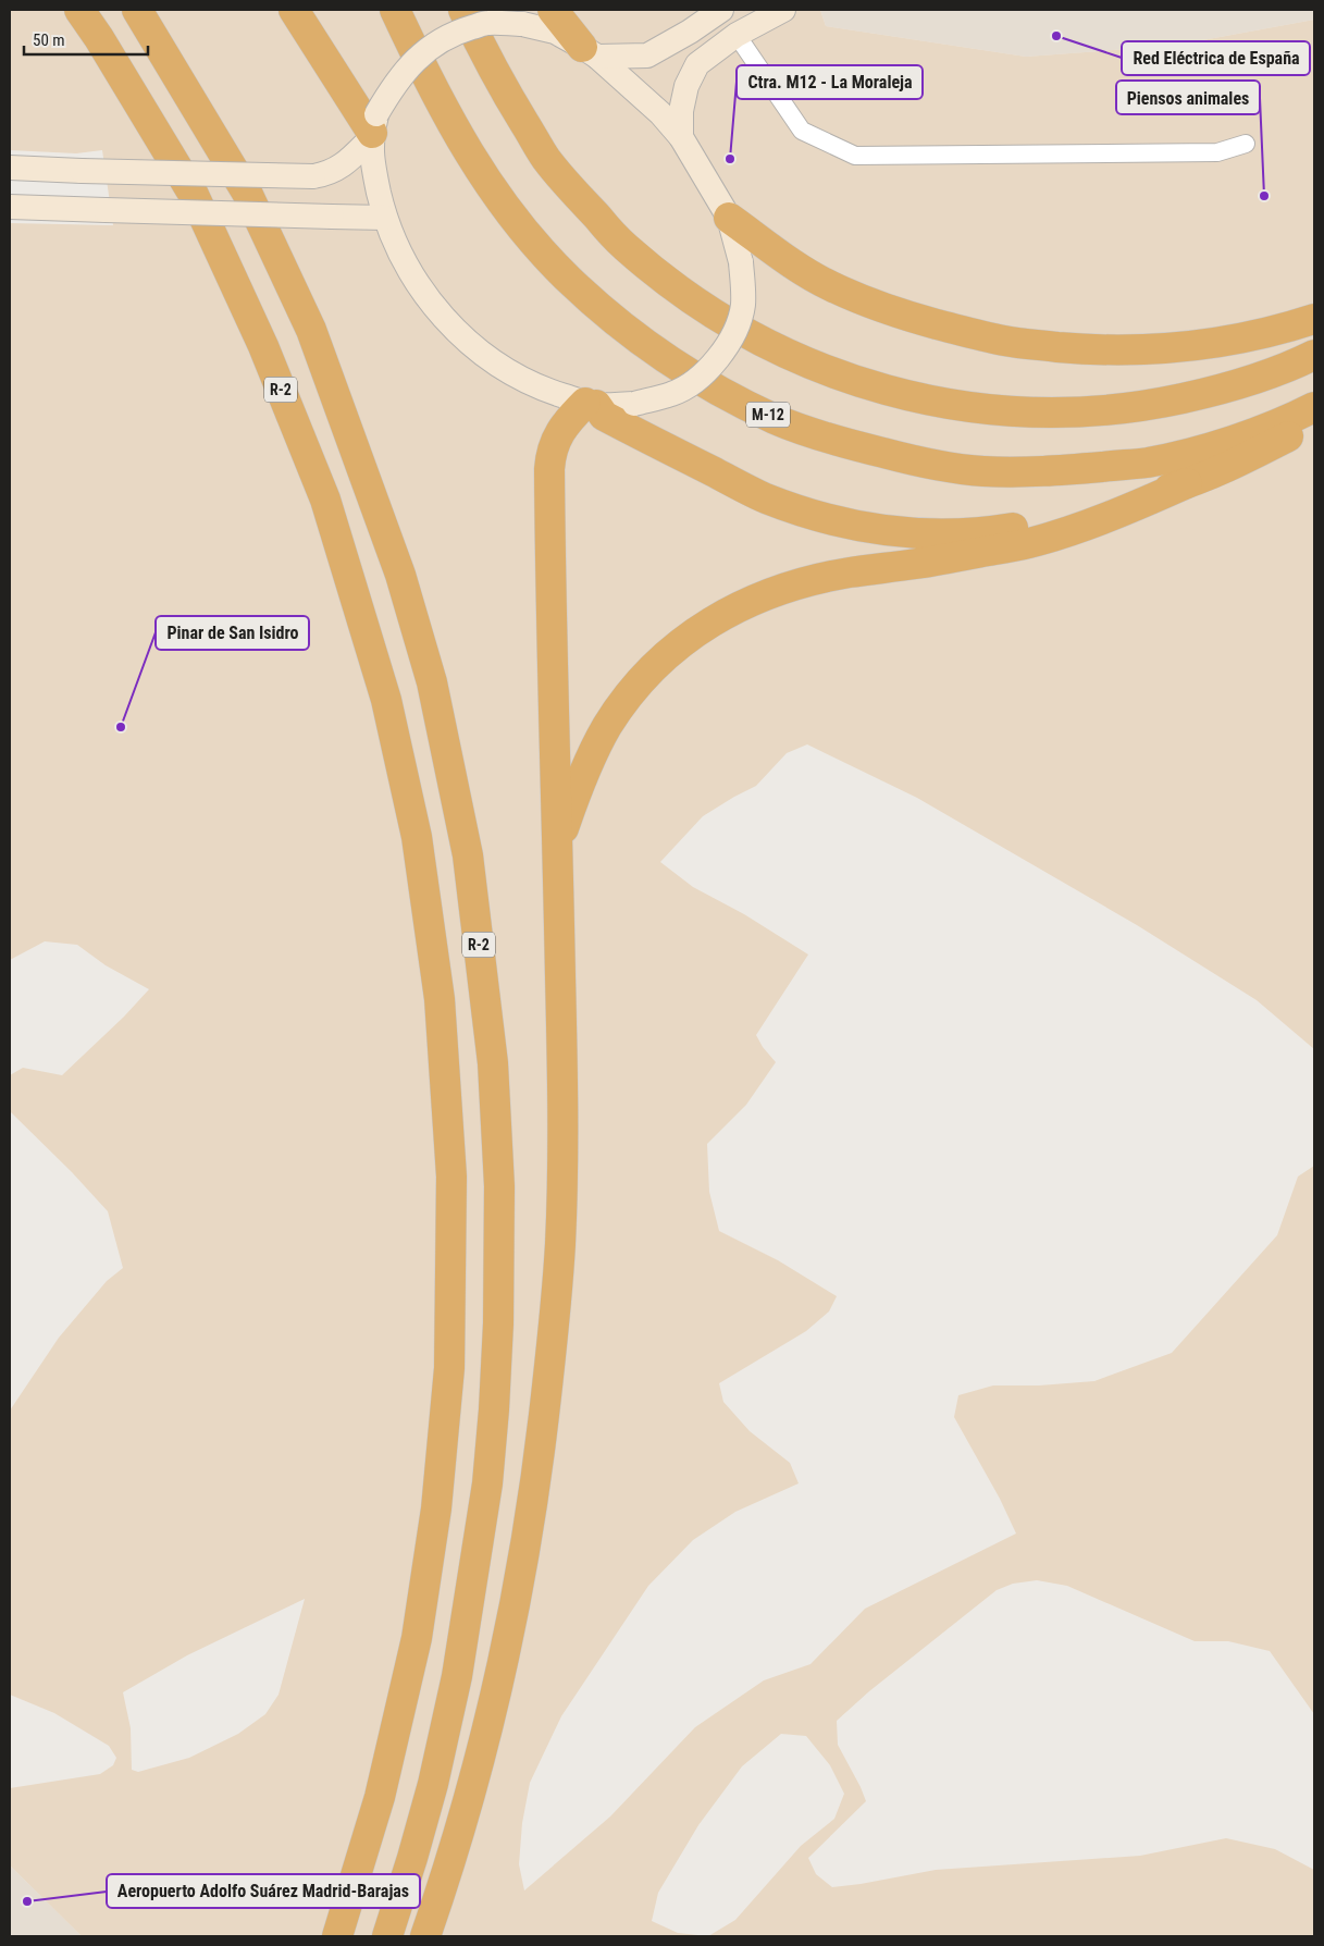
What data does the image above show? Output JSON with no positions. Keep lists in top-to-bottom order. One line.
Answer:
{"streets":{"highway":["R-2","M-12"]},"places":["Red Eléctrica de España","Ctra. M12 - La Moraleja","Piensos animales","Pinar de San Isidro","Aeropuerto Adolfo Suárez Madrid-Barajas"],"scale_bar":"50 m"}
